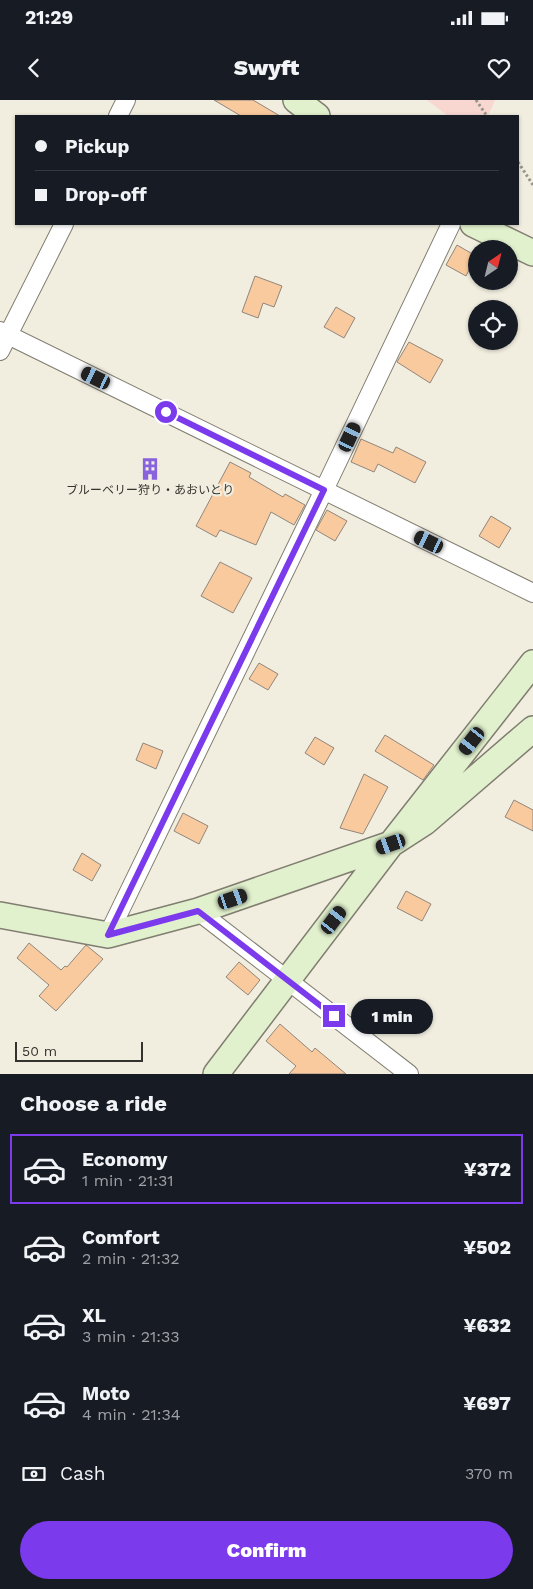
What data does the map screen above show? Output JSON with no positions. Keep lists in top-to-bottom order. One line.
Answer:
{"places":{"building":["ブルーベリー狩り・あおいとり"]},"scale_bar":"50 m","north":"top right","page":{"status":"21:29","header":"Swyft","banner":["Pickup","Drop-off"],"bubble":"1 min","scale":"50 m","heading":"Choose a ride","list":[{"name":"Economy","note":"1 min · 21:31","value":"¥372"},{"name":"Comfort","note":"2 min · 21:32","value":"¥502"},{"name":"XL","note":"3 min · 21:33","value":"¥632"},{"name":"Moto","note":"4 min · 21:34","value":"¥697"}],"pay":["Cash","370 m"],"buttons":"Confirm"}}
